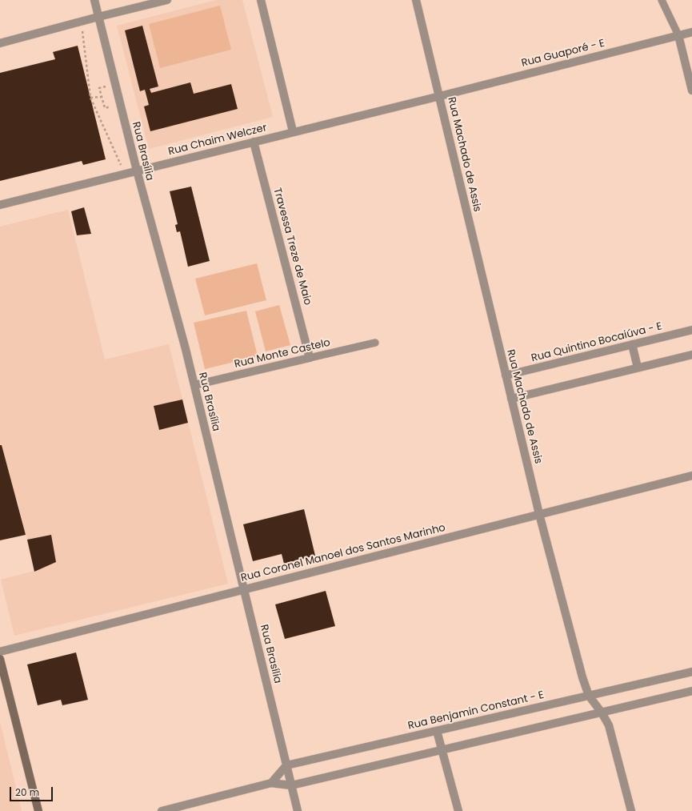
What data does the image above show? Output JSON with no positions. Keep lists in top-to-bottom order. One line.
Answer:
{"streets":{"street":["Rua Guaporé - E","Rua Chaim Welczer","Rua Brasília","Rua Machado de Assis","Travessa Treze de Maio","Rua Quintino Bocaiúva - E","Rua Monte Castelo","Rua Coronel Manoel dos Santos Marinho","Rua Benjamin Constant - E"]},"crossings":[["Rua Guaporé - E","Rua Chaim Welczer"],["Rua Guaporé - E","Rua Machado de Assis"],["Rua Chaim Welczer","Rua Brasília"],["Rua Chaim Welczer","Rua Machado de Assis"],["Rua Chaim Welczer","Travessa Treze de Maio"],["Rua Brasília","Rua Monte Castelo"],["Rua Brasília","Rua Coronel Manoel dos Santos Marinho"],["Rua Brasília","Rua Benjamin Constant - E"],["Rua Machado de Assis","Rua Quintino Bocaiúva - E"],["Rua Machado de Assis","Rua Coronel Manoel dos Santos Marinho"],["Rua Machado de Assis","Rua Benjamin Constant - E"],["Travessa Treze de Maio","Rua Monte Castelo"]],"scale_bar":"20 m"}
